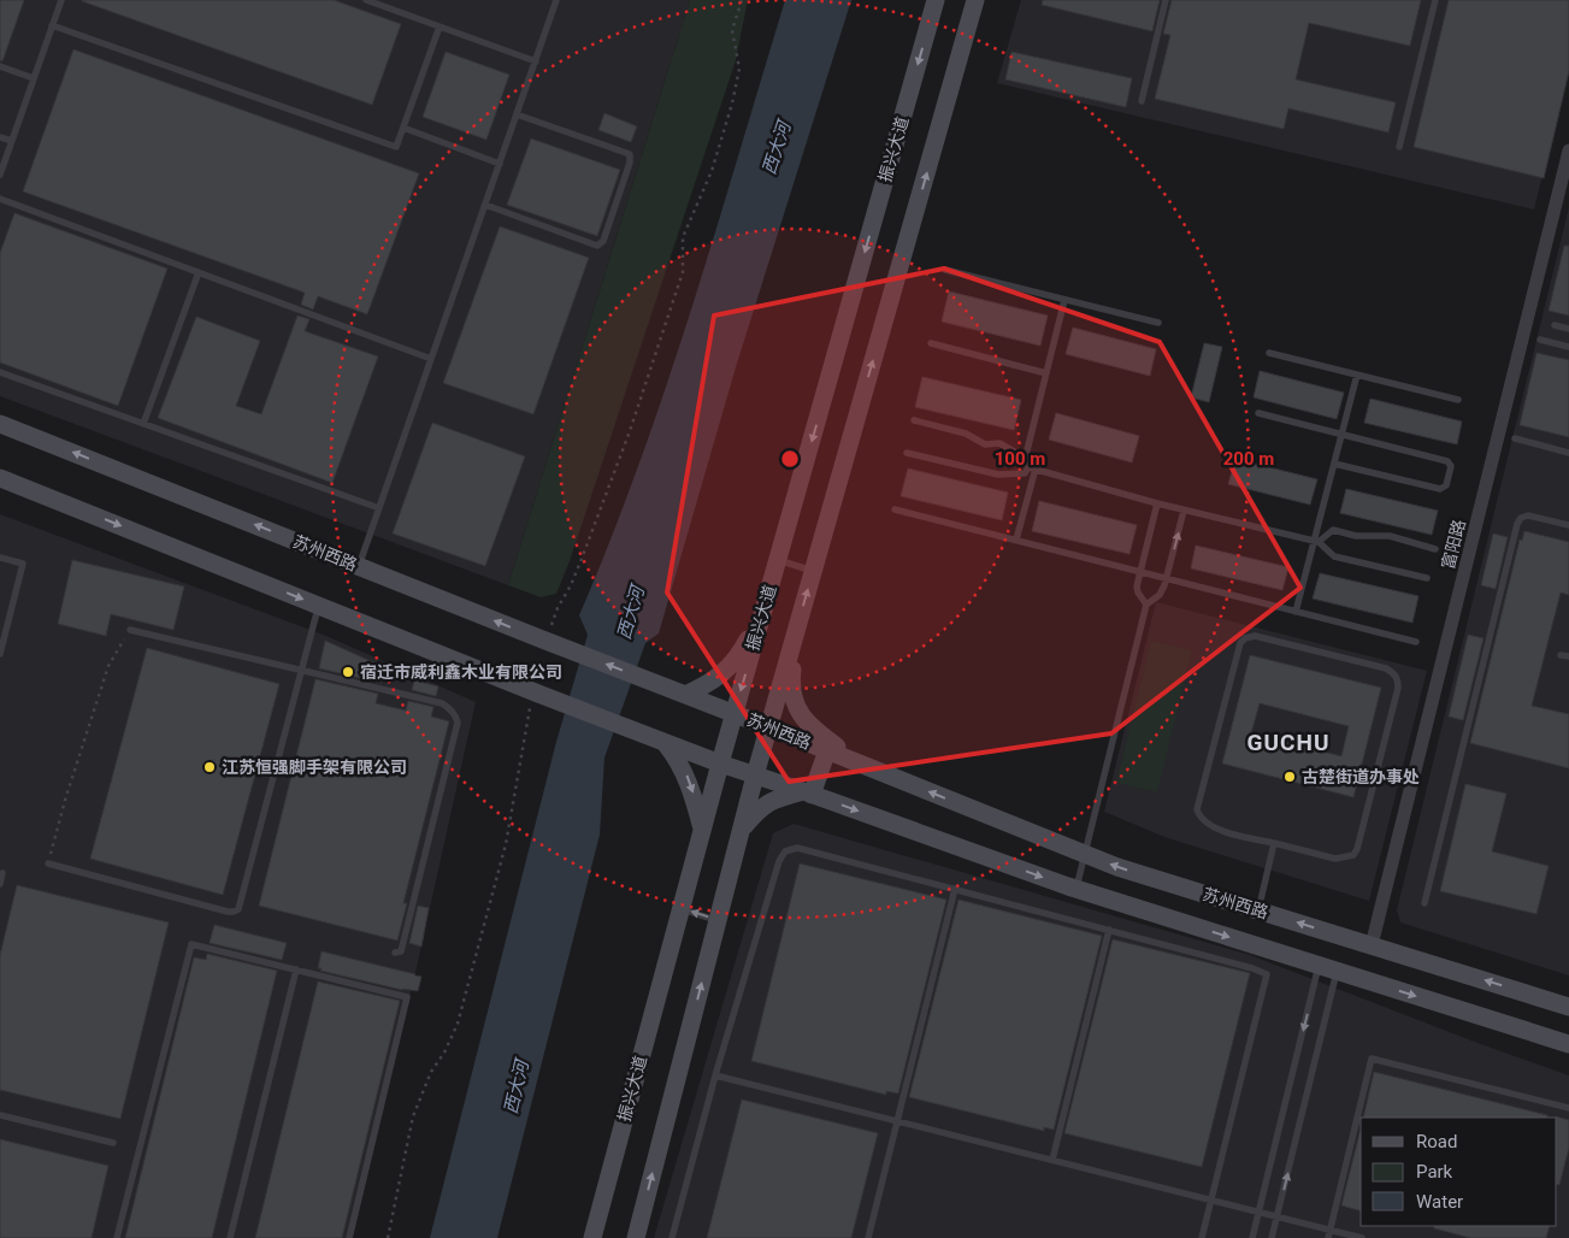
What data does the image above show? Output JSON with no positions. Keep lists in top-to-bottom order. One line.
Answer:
{"streets":{"main road":["振兴大道","苏州西路"],"street":["富阳路"]},"crossings":[["振兴大道","苏州西路"],["富阳路","苏州西路"]],"districts":["GUCHU"],"water":["西大河"],"places":["宿迁市威利鑫木业有限公司","江苏恒强脚手架有限公司","古楚街道办事处"],"legend":["Road","Park","Water"],"rings":["100 m","200 m"]}
